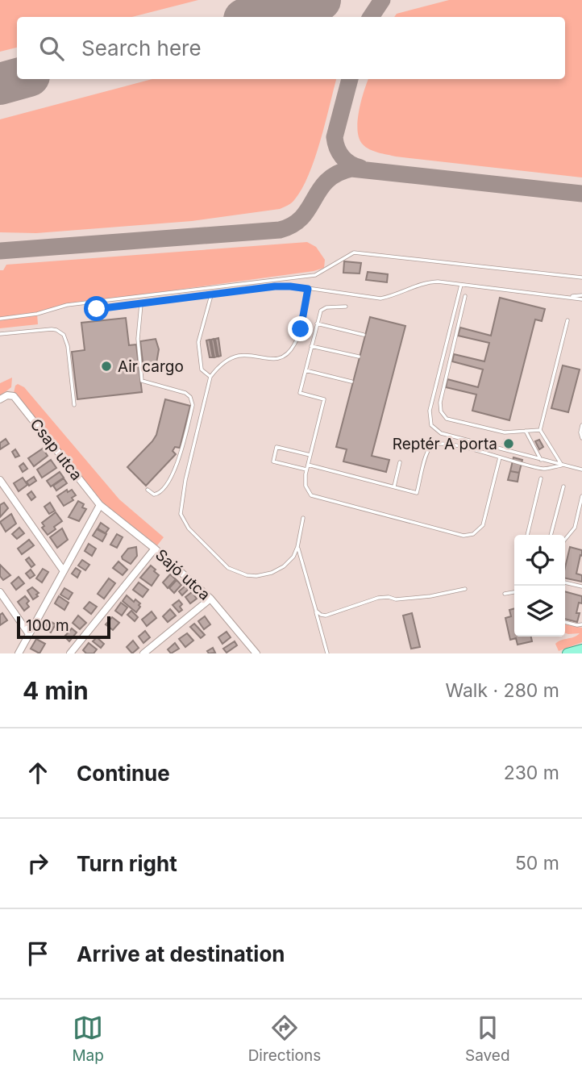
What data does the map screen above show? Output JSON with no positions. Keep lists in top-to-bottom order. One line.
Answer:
{"streets":{"street":["Csap utca","Sajó utca"]},"crossings":[["Csap utca","Sajó utca"]],"places":["Air cargo","Reptér A porta"],"scale_bar":"100 m","page":{"search":"Search here","scale":"100 m","heading":["4 min","Walk · 280 m"],"list":[["Continue","230 m"],["Turn right","50 m"],"Arrive at destination"],"nav":["Map","Directions","Saved"]}}
